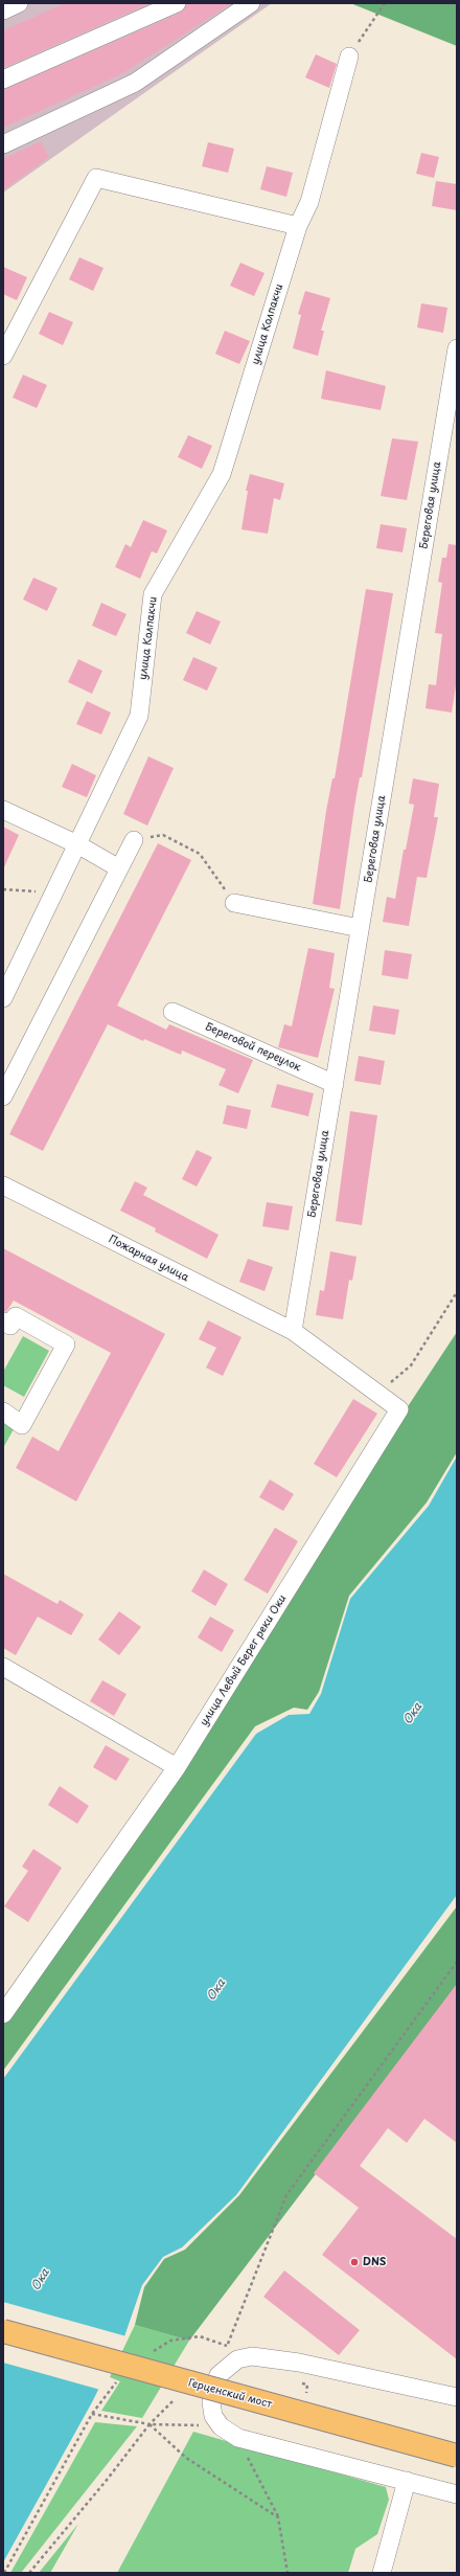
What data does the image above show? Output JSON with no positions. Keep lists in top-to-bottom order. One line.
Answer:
{"streets":{"main road":["Герценский мост"],"street":["улица Колпакчи","Береговая улица","Береговой переулок","Пожарная улица","улица Левый Берег реки Оки"]},"crossings":[["Береговая улица","Береговой переулок"],["Береговая улица","Пожарная улица"],["Береговая улица","улица Левый Берег реки Оки"],["Пожарная улица","улица Левый Берег реки Оки"]],"water":["Ока"],"places":["DNS"]}
